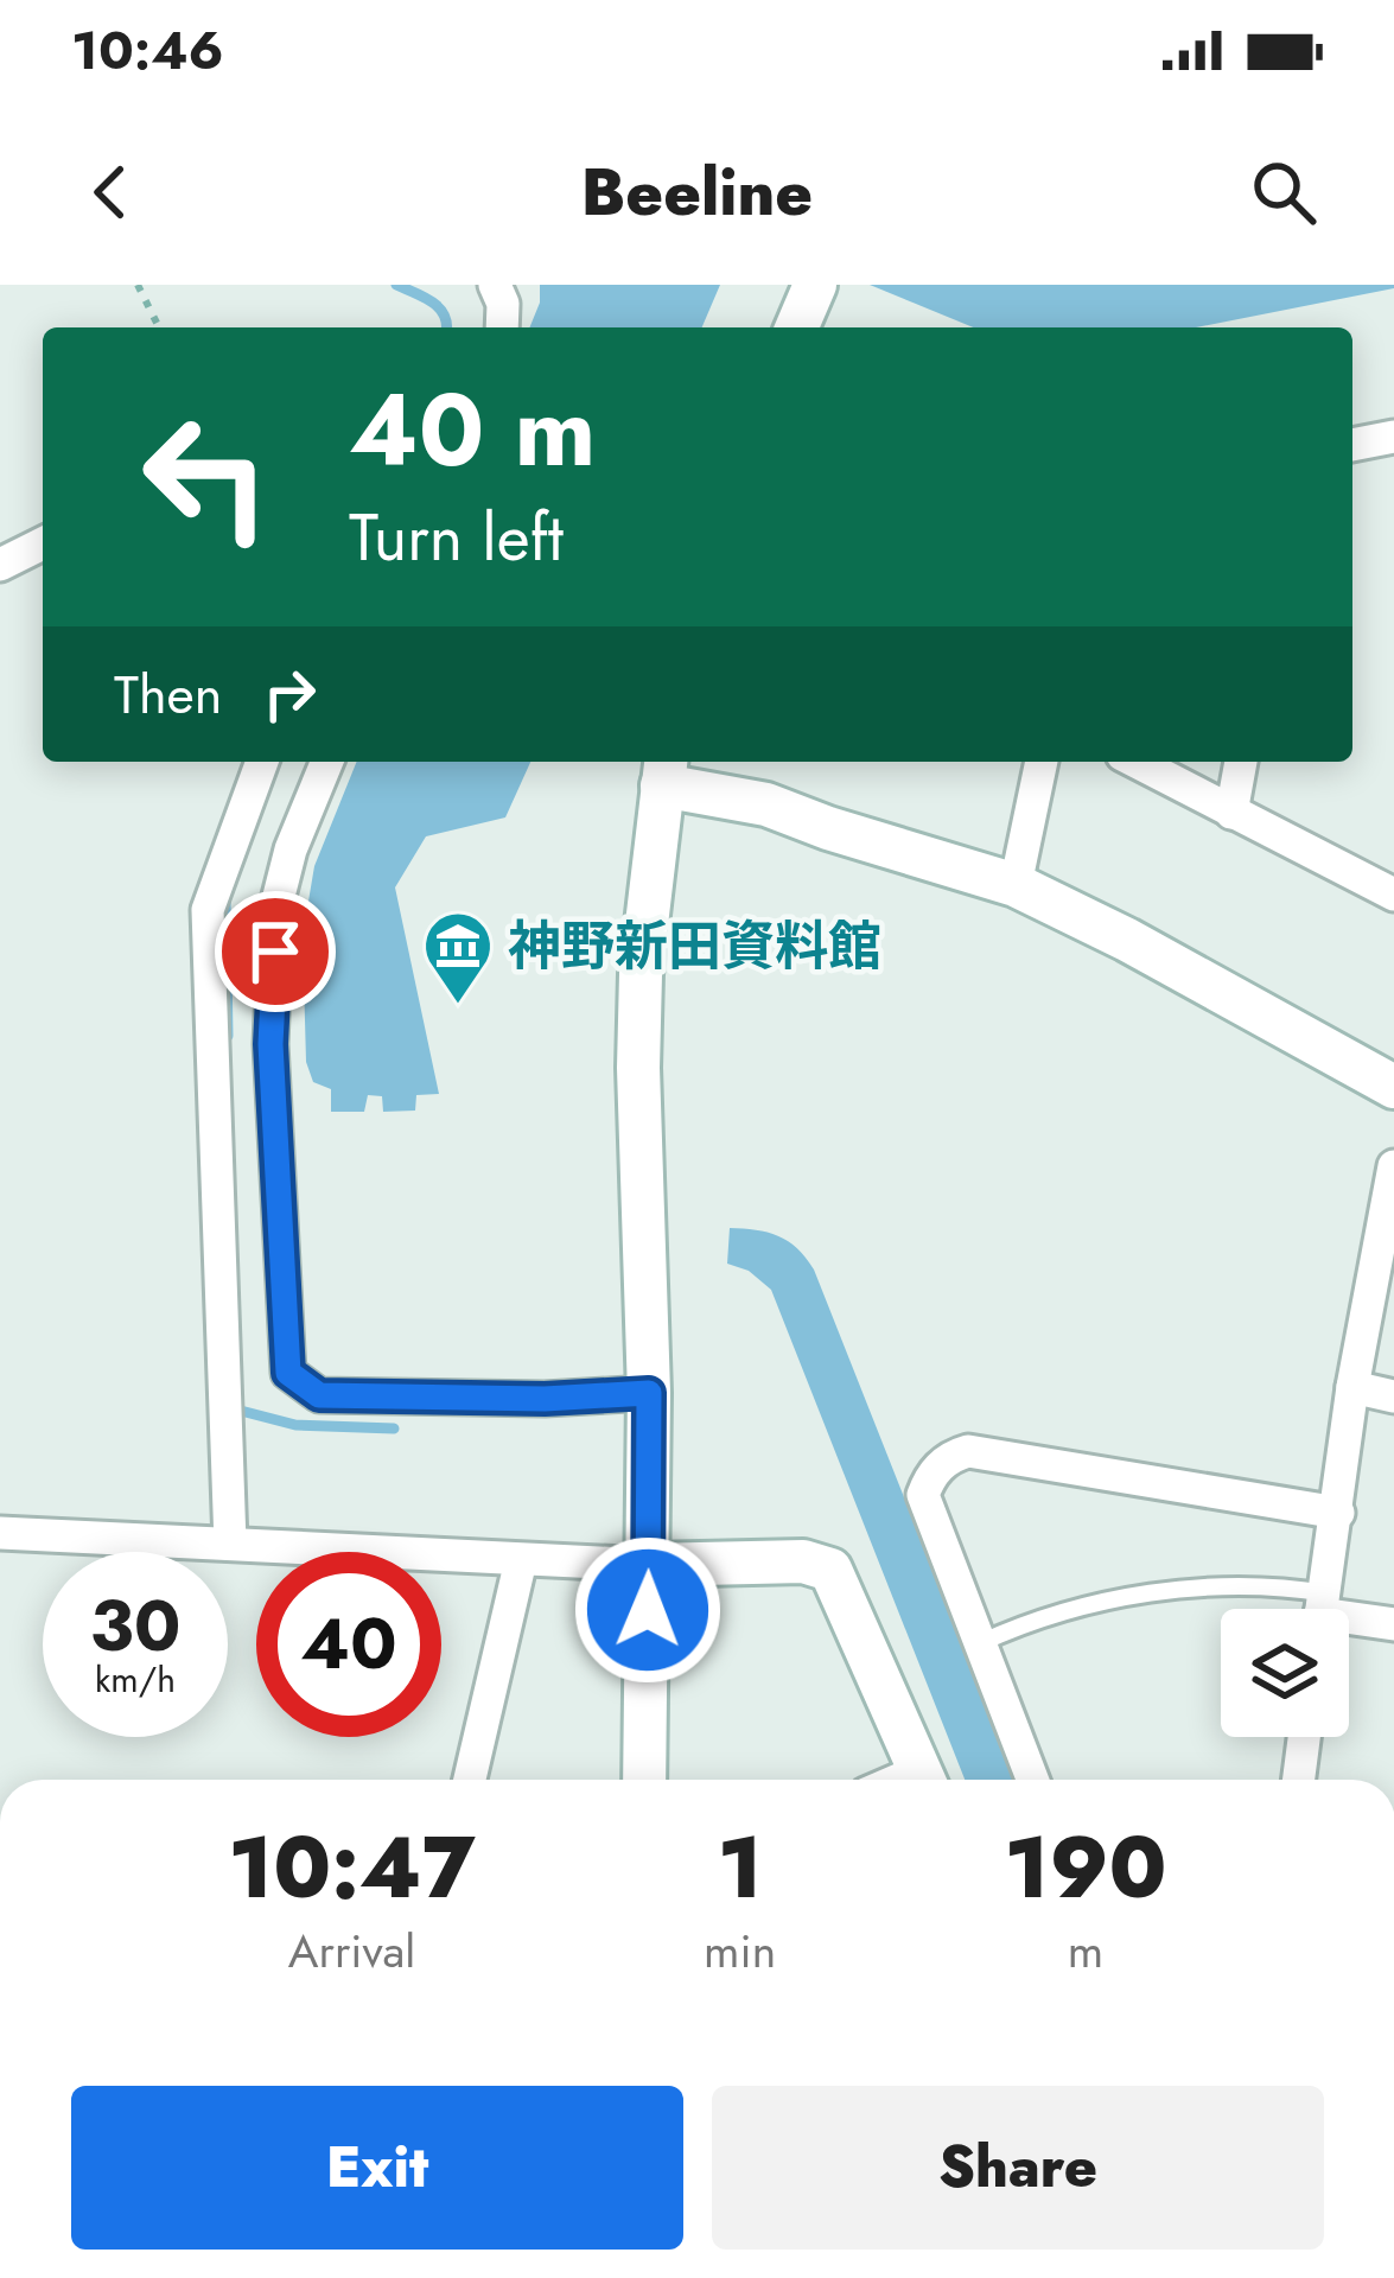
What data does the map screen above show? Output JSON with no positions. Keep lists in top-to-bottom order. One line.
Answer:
{"places":{"museum":["神野新田資料館"]},"page":{"status":"10:46","header":"Beeline","turn":["40 m","Turn left"],"then":"Then","speed":"30 km/h","limit":"40","eta":["10:47","Arrival","1","min","190","m"],"buttons":["Exit","Share"]}}
